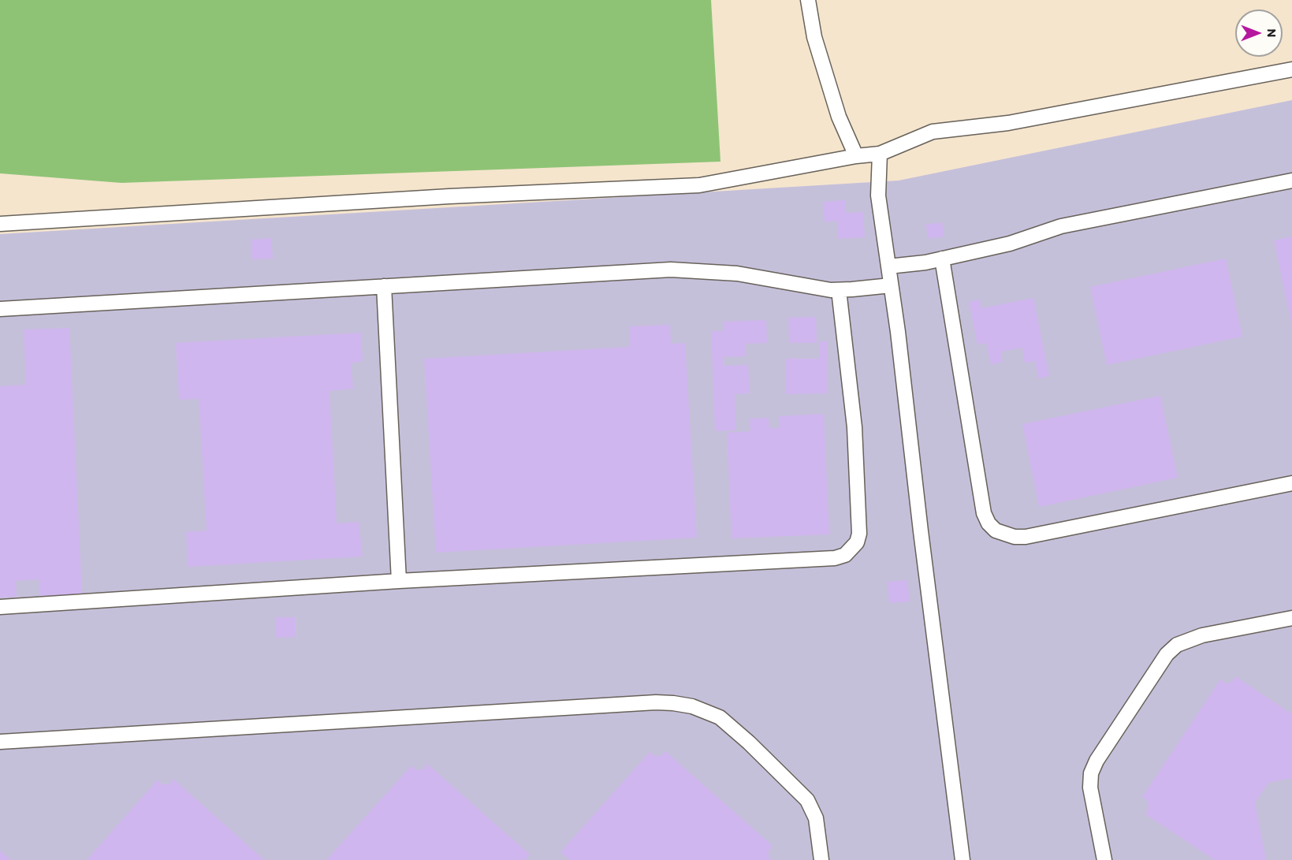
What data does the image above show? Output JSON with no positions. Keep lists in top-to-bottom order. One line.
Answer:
{"north":"right"}
